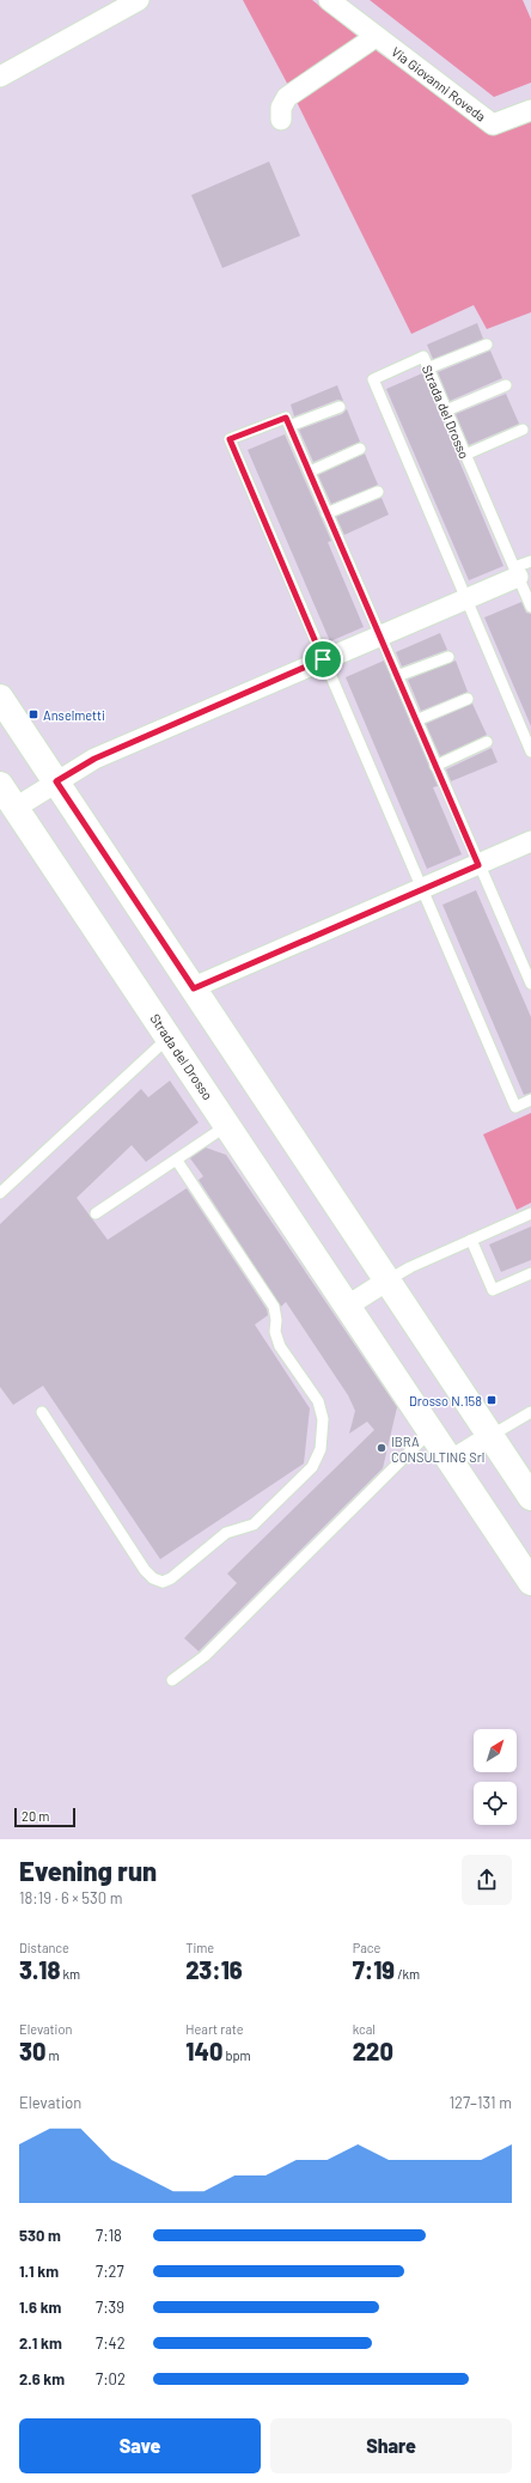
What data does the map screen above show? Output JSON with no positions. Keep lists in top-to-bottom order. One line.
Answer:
{"streets":{"street":["Via Giovanni Roveda","Strada del Drosso"]},"places":{"transit":["Anselmetti","Drosso N.158"],"other":["IBRA CONSULTING Srl"]},"scale_bar":"20 m","north":"top right","page":{"scale":"20 m","heading":["Evening run","18:19 · 6 × 530 m"],"stats":[["Distance","3.18 km"],["Time","23:16"],["Pace","7:19 /km"],["Elevation","30 m"],["Heart rate","140 bpm"],["kcal","220"]],"chart":["Elevation","127–131 m"],"list":[{"name":"530 m","note":"7:18"},{"name":"1.1 km","note":"7:27"},{"name":"1.6 km","note":"7:39"},{"name":"2.1 km","note":"7:42"},{"name":"2.6 km","note":"7:02"}],"buttons":["Save","Share"]}}
